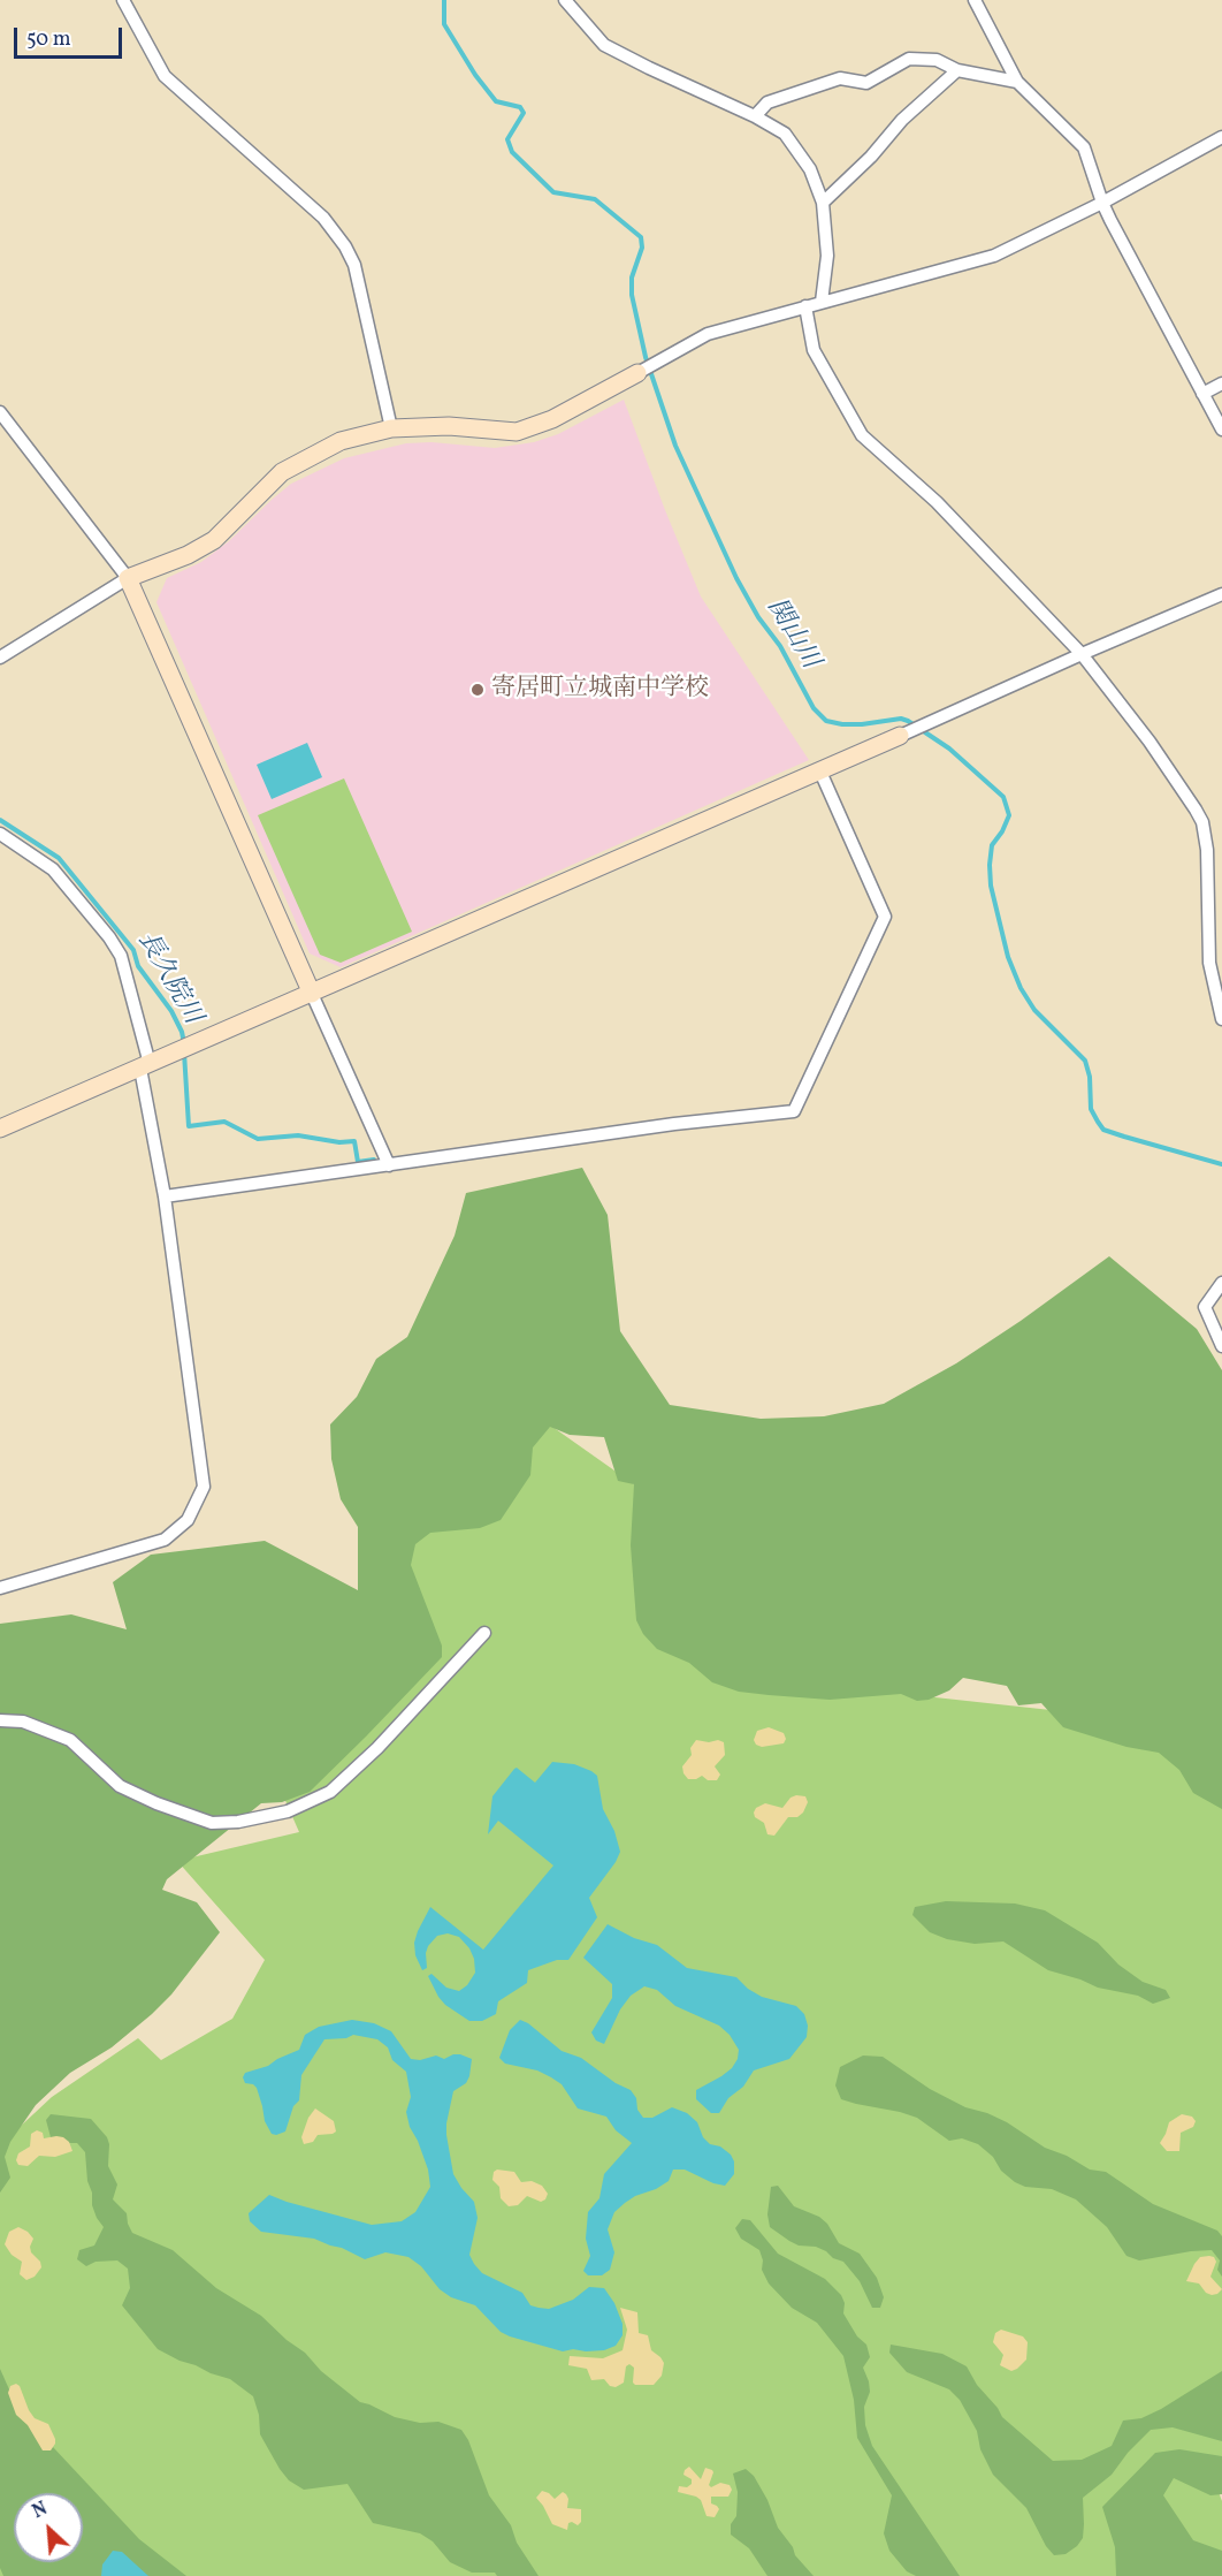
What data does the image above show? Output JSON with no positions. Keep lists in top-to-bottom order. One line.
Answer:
{"water":["関山川","長久院川"],"places":["寄居町立城南中学校"],"scale_bar":"50 m","north":"top left"}
